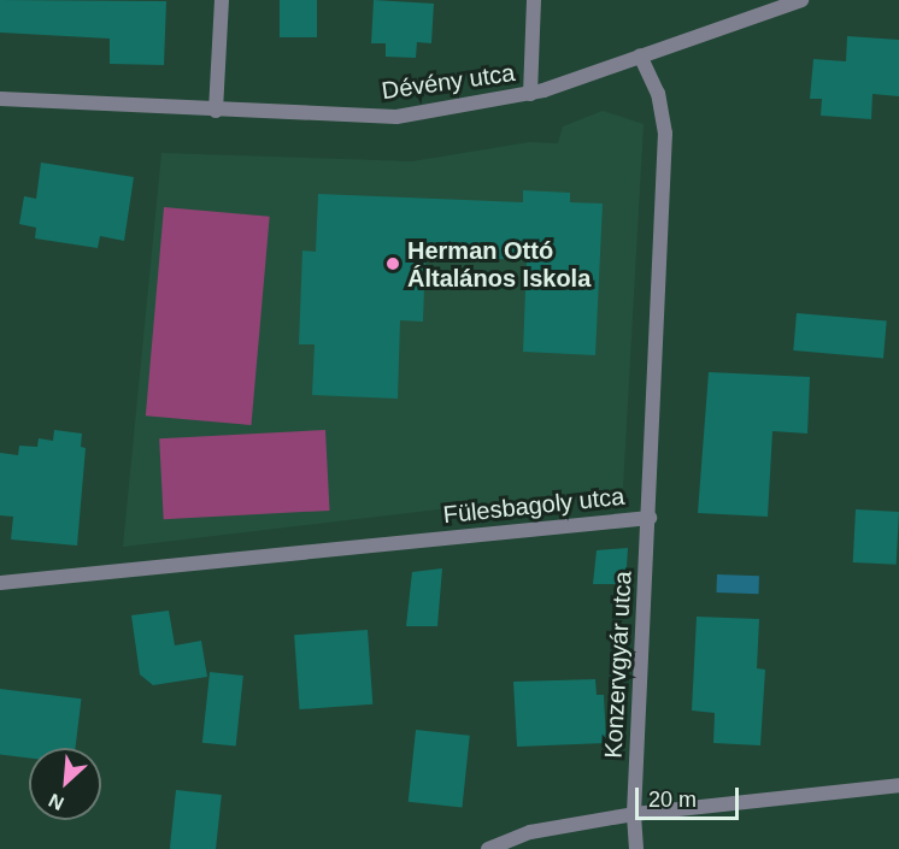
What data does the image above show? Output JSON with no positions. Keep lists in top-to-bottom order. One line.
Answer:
{"streets":{"street":["Dévény utca","Fülesbagoly utca","Konzervgyár utca"]},"crossings":[["Dévény utca","Fülesbagoly utca"],["Fülesbagoly utca","Konzervgyár utca"]],"places":["Herman Ottó Általános Iskola"],"scale_bar":"20 m","north":"bottom left"}
